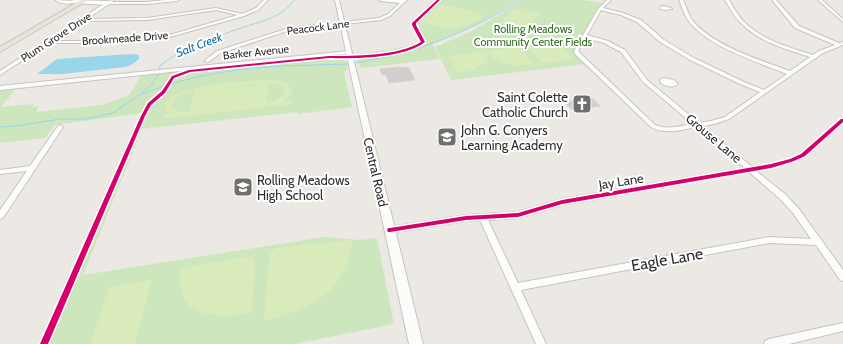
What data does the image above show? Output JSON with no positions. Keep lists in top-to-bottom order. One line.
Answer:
{"streets":{"street":["Peacock Lane","Plum Grove Drive","Brookmeade Drive","Barker Avenue","Grouse Lane","Central Road","Jay Lane","Eagle Lane"]},"crossings":[["Peacock Lane","Central Road"],["Plum Grove Drive","Brookmeade Drive"],["Barker Avenue","Central Road"],["Grouse Lane","Jay Lane"],["Grouse Lane","Eagle Lane"],["Central Road","Jay Lane"]],"water":["Salt Creek"],"parks":["Rolling Meadows Community Center Fields"],"places":{"church":["Saint Colette Catholic Church"],"school or university":["John G. Conyers Learning Academy","Rolling Meadows High School"]}}
